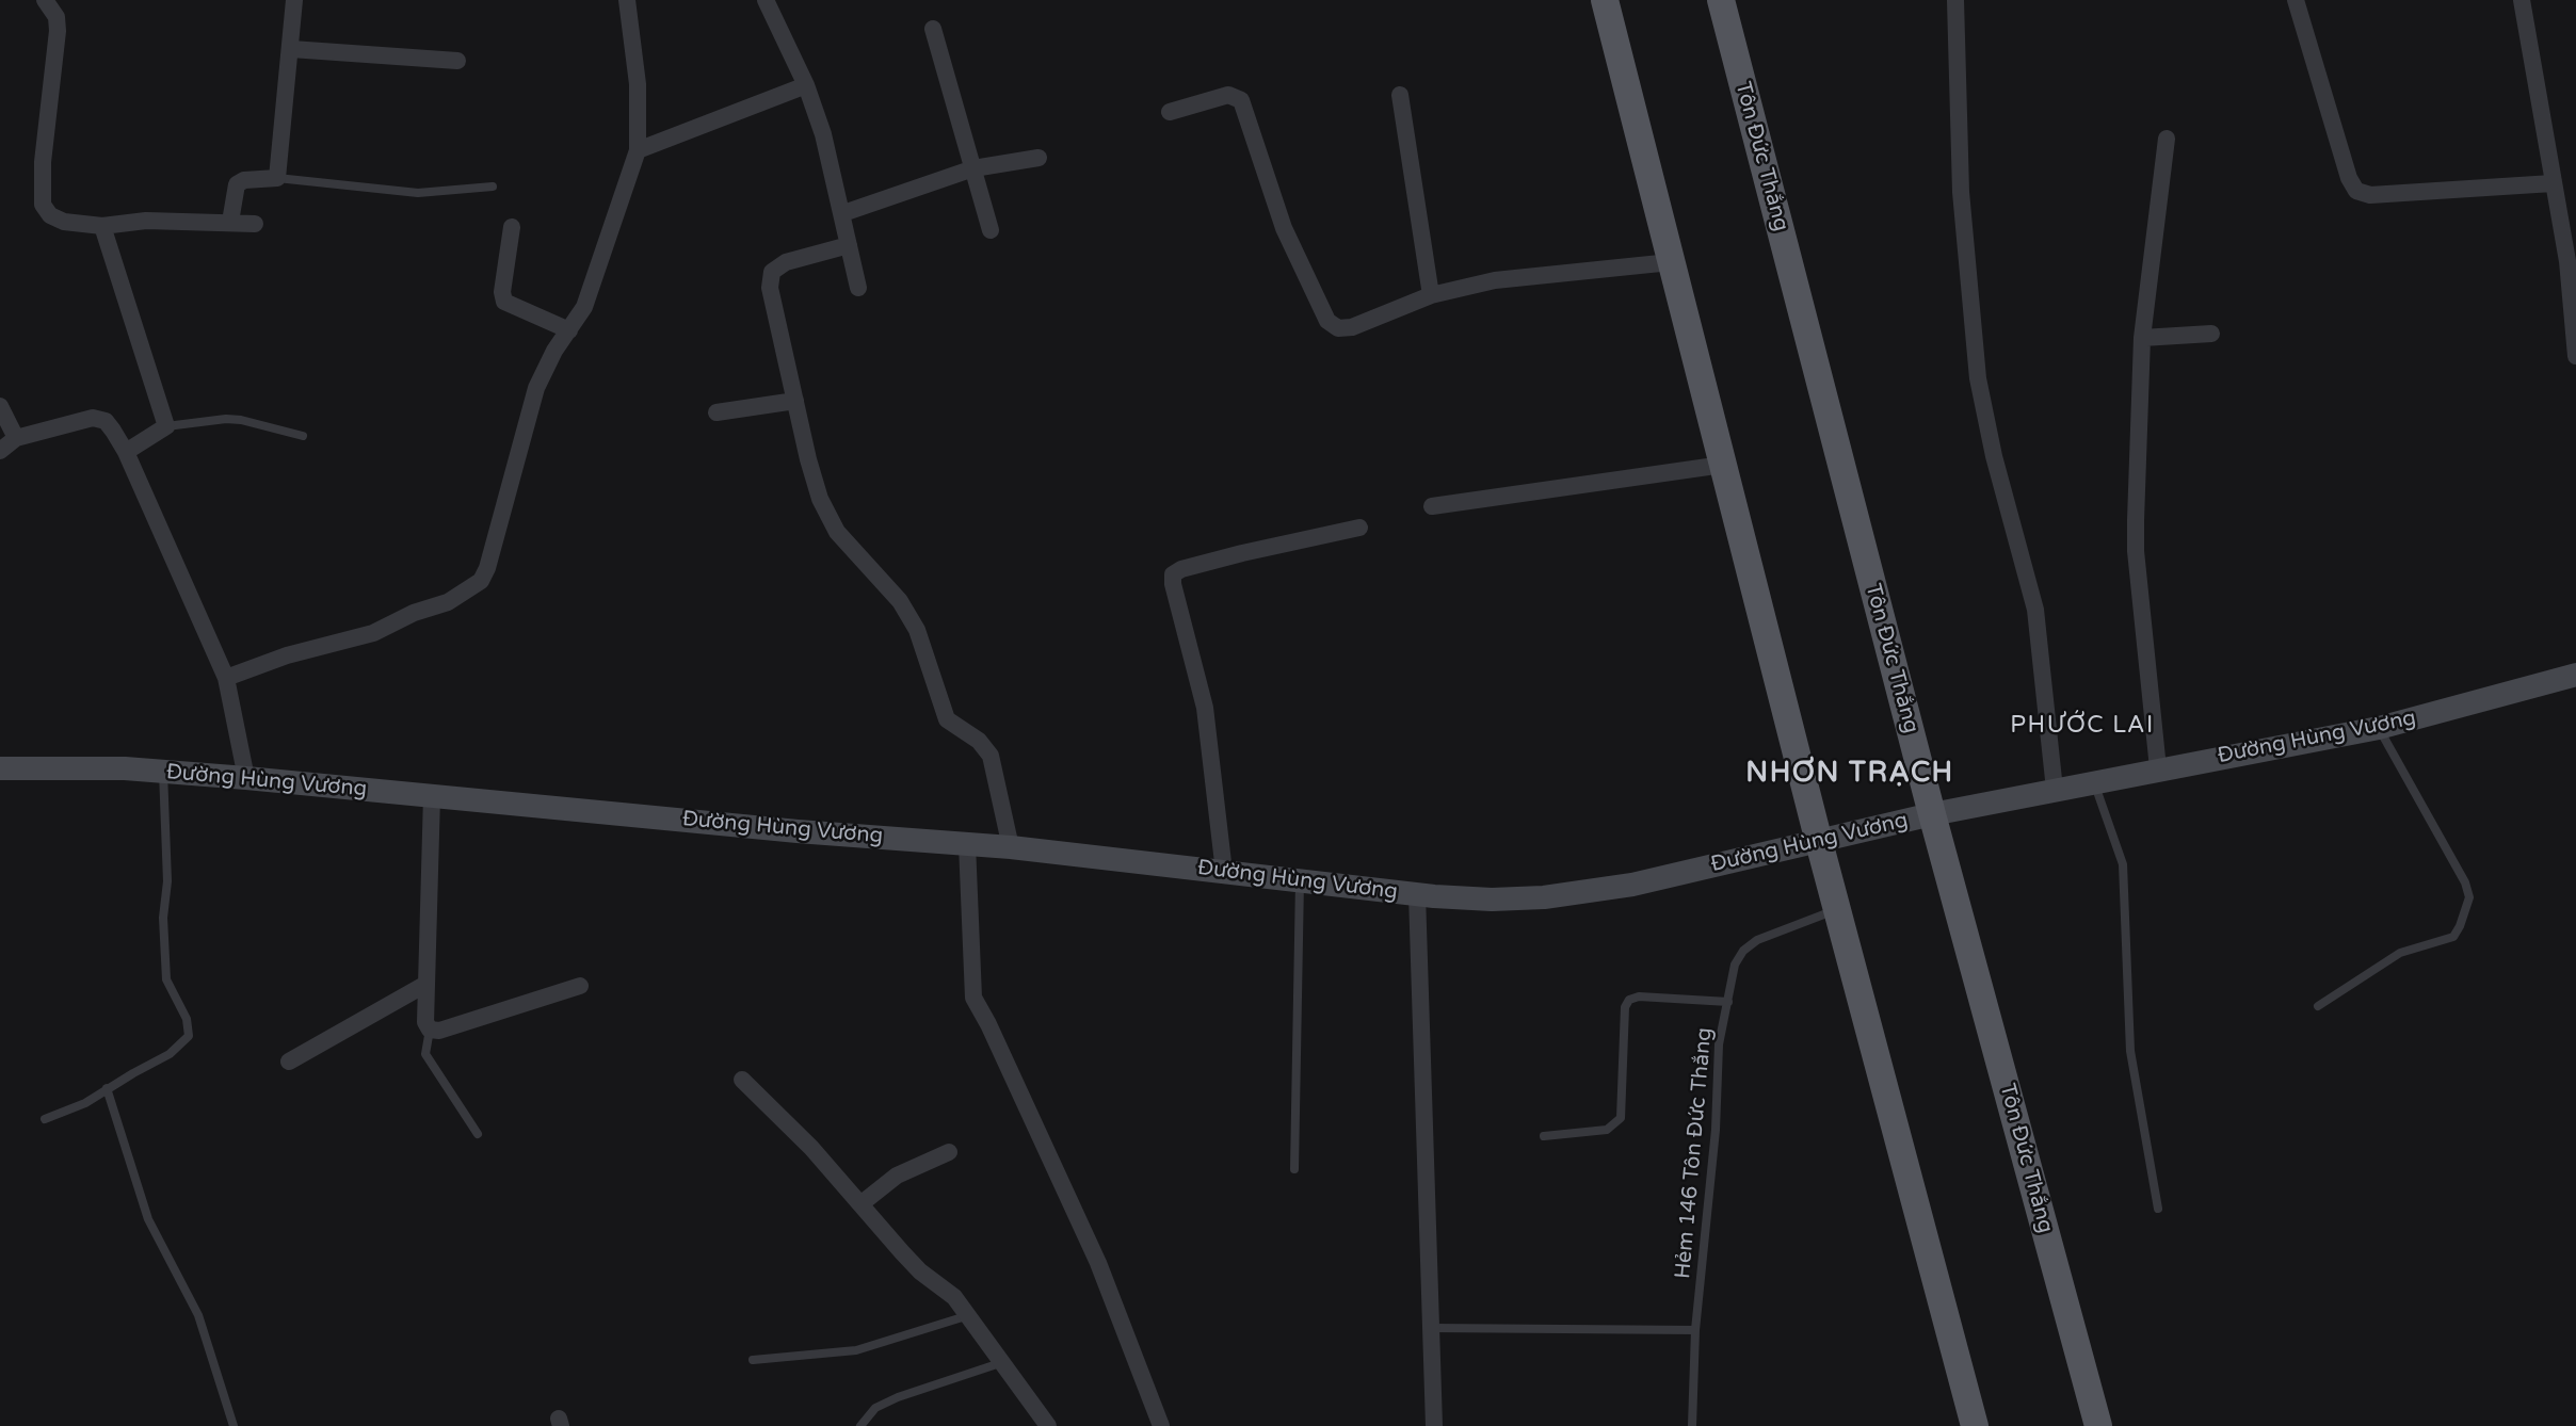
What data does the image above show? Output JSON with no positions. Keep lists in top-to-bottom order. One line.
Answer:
{"streets":{"main road":["Tôn Đức Thắng"],"street":["Đường Hùng Vương"],"lane":["Hẻm 146 Tôn Đức Thắng"]},"crossings":[["Tôn Đức Thắng","Đường Hùng Vương"]],"districts":["PHƯỚC LAI","NHƠN TRẠCH"]}
